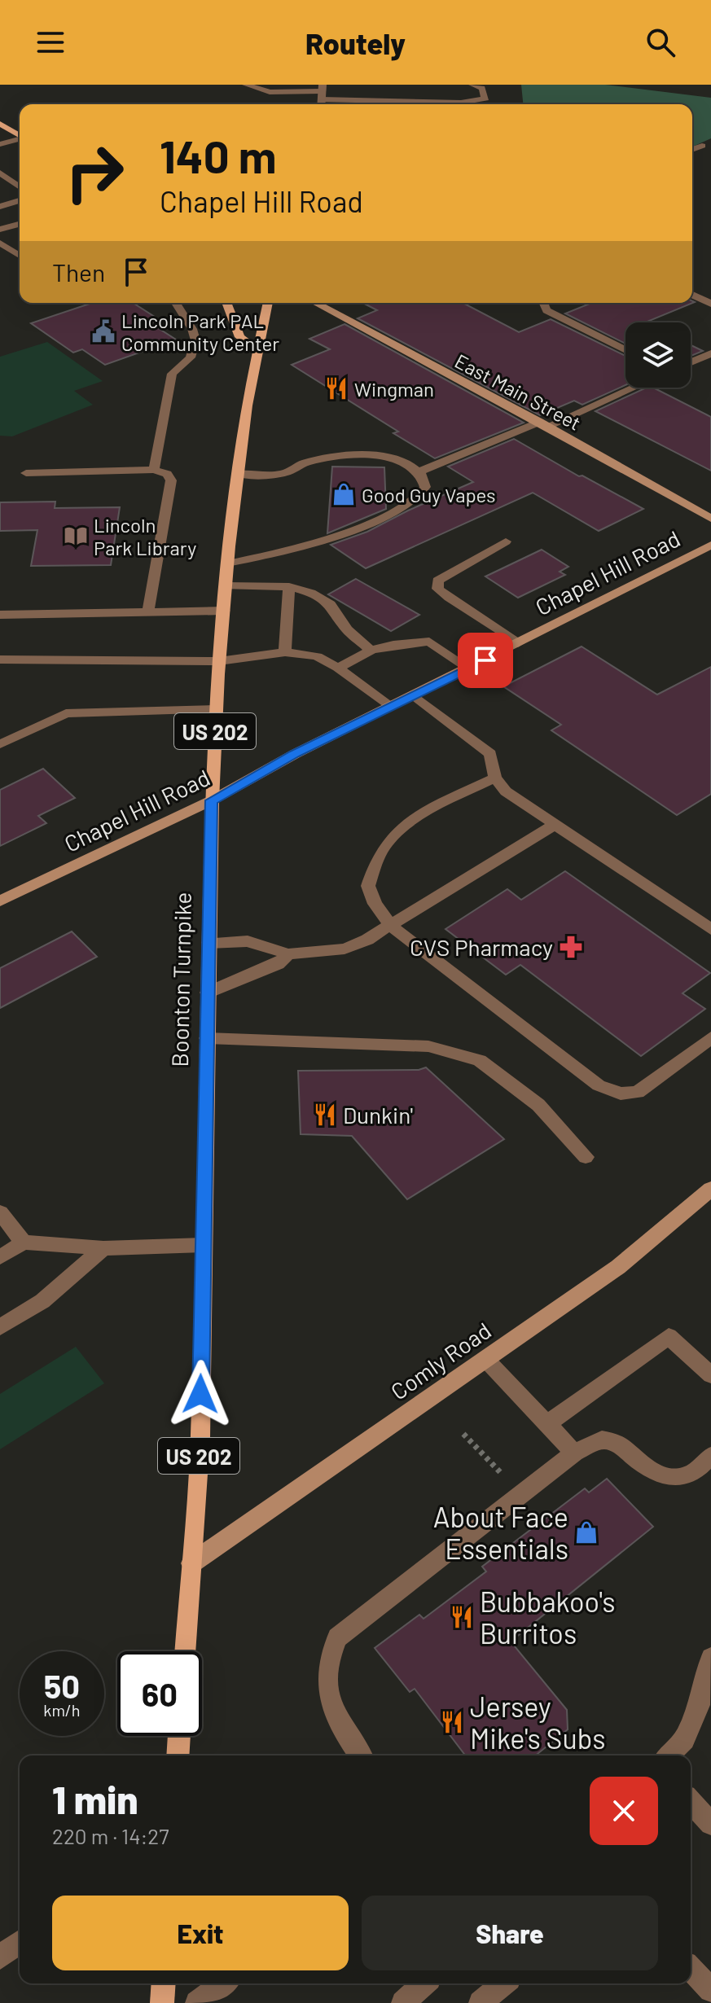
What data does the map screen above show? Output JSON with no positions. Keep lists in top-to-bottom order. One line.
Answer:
{"streets":{"main road":["East Main Street","Chapel Hill Road","US 202","Boonton Turnpike","Comly Road"]},"crossings":[["Chapel Hill Road","Boonton Turnpike"],["Boonton Turnpike","Comly Road"]],"places":{"public building":["Lincoln Park PAL Community Center"],"restaurant":["Wingman","Dunkin'","Bubbakoo's Burritos","Jersey Mike's Subs"],"shop":["Good Guy Vapes","About Face Essentials"],"library":["Lincoln Park Library"],"pharmacy":["CVS Pharmacy"]},"page":{"header":"Routely","turn":["140 m","Chapel Hill Road"],"then":"Then","speed":"50 km/h","limit":"60","heading":["1 min","220 m · 14:27"],"buttons":["Exit","Share"]}}
